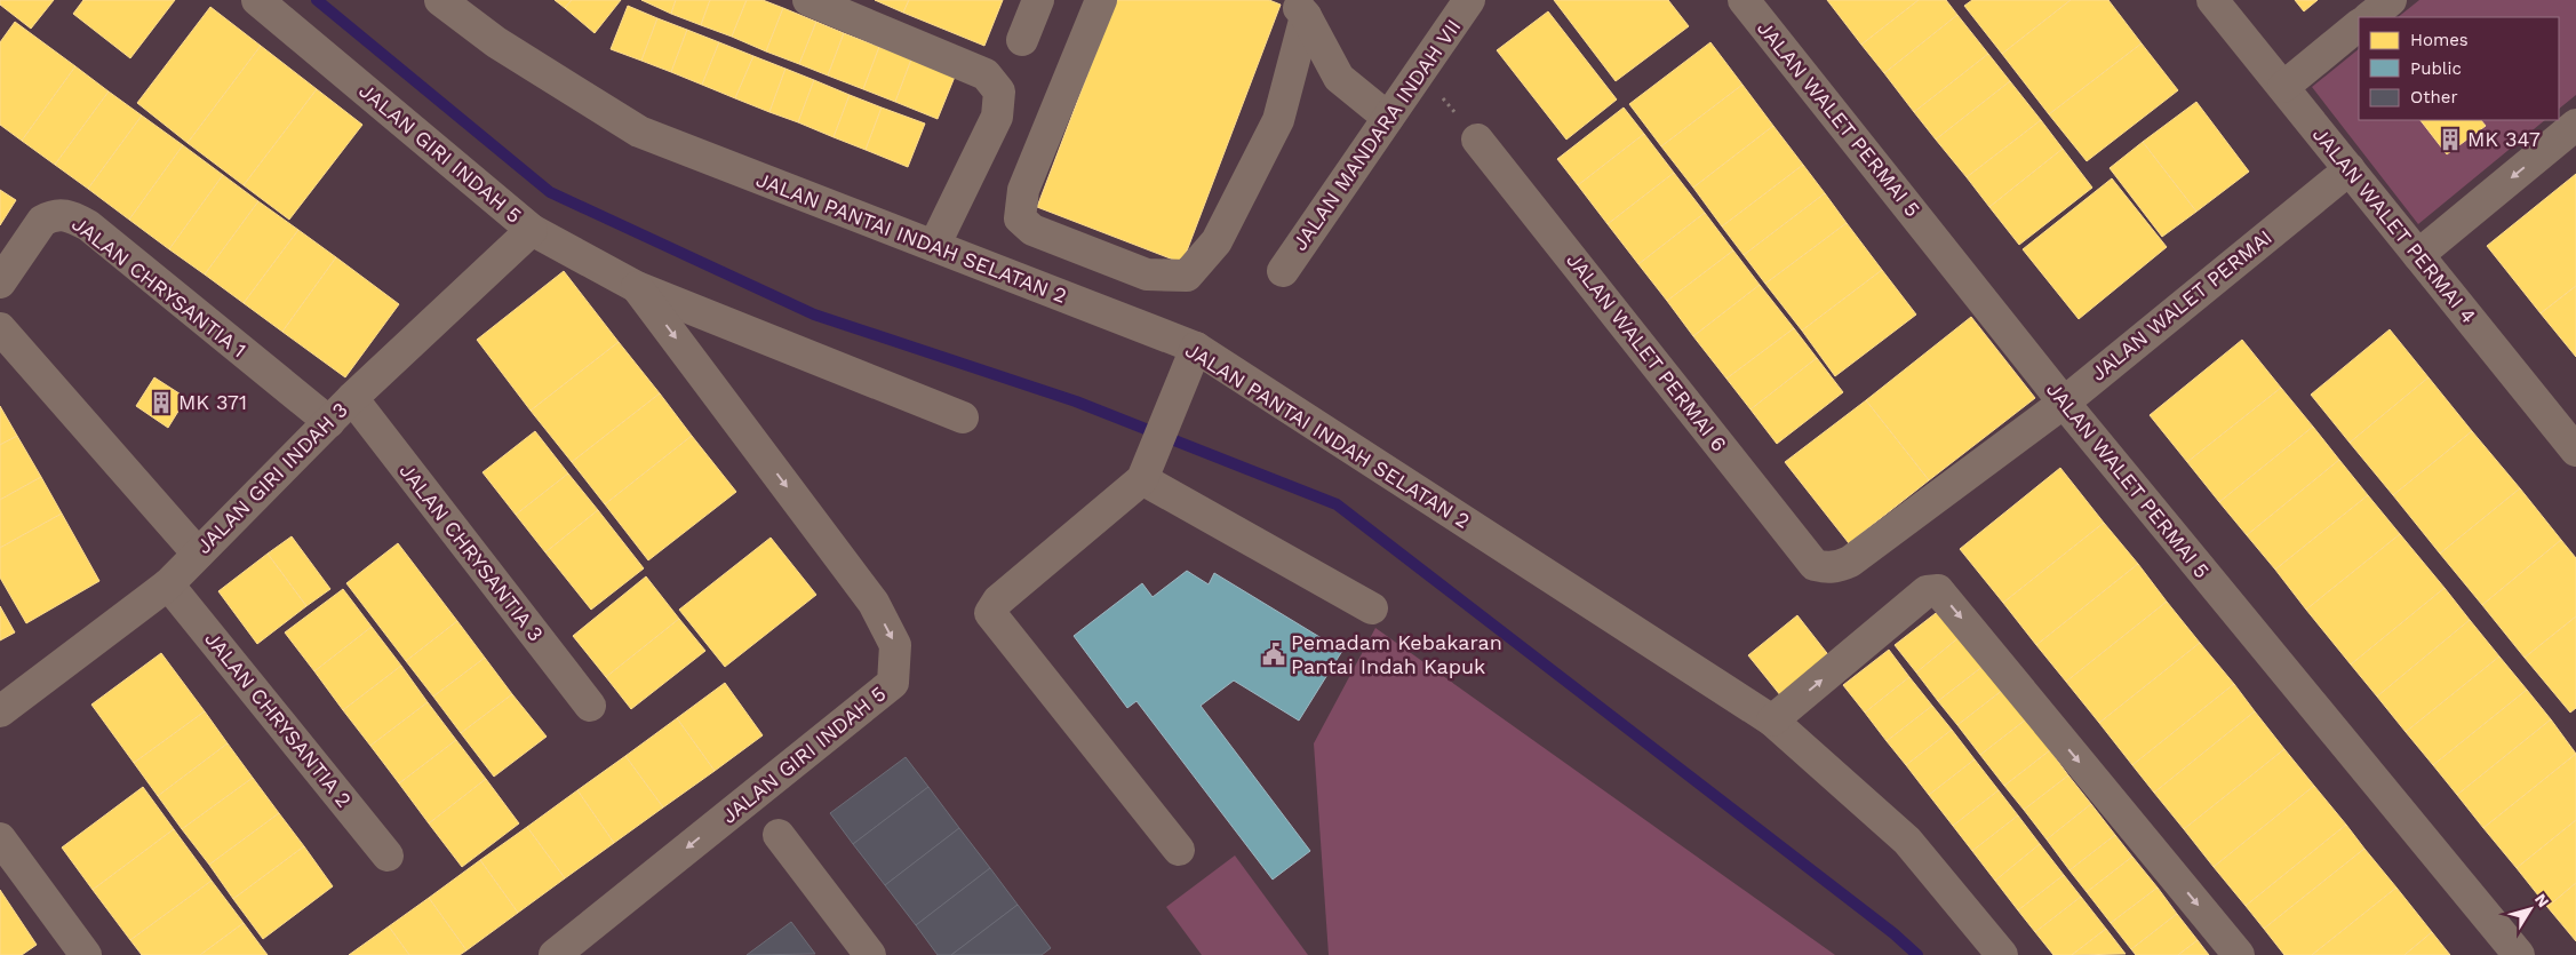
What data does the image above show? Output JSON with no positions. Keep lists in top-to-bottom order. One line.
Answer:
{"streets":{"street":["JALAN WALET PERMAI 5","JALAN MANDARA INDAH VII","JALAN GIRI INDAH 5","JALAN WALET PERMAI 4","JALAN PANTAI INDAH SELATAN 2","JALAN CHRYSANTIA 1","JALAN WALET PERMAI","JALAN WALET PERMAI 6","JALAN GIRI INDAH 3","JALAN CHRYSANTIA 3","JALAN CHRYSANTIA 2"]},"crossings":[["JALAN WALET PERMAI 5","JALAN WALET PERMAI"],["JALAN GIRI INDAH 5","JALAN GIRI INDAH 3"],["JALAN WALET PERMAI 4","JALAN WALET PERMAI"],["JALAN CHRYSANTIA 1","JALAN GIRI INDAH 3"],["JALAN WALET PERMAI","JALAN WALET PERMAI 6"],["JALAN GIRI INDAH 3","JALAN CHRYSANTIA 3"],["JALAN GIRI INDAH 3","JALAN CHRYSANTIA 2"]],"places":{"building":["MK 347","MK 371"],"public building":["Pemadam Kebakaran Pantai Indah Kapuk"]},"legend":["Homes","Public","Other"],"north":"top right"}
